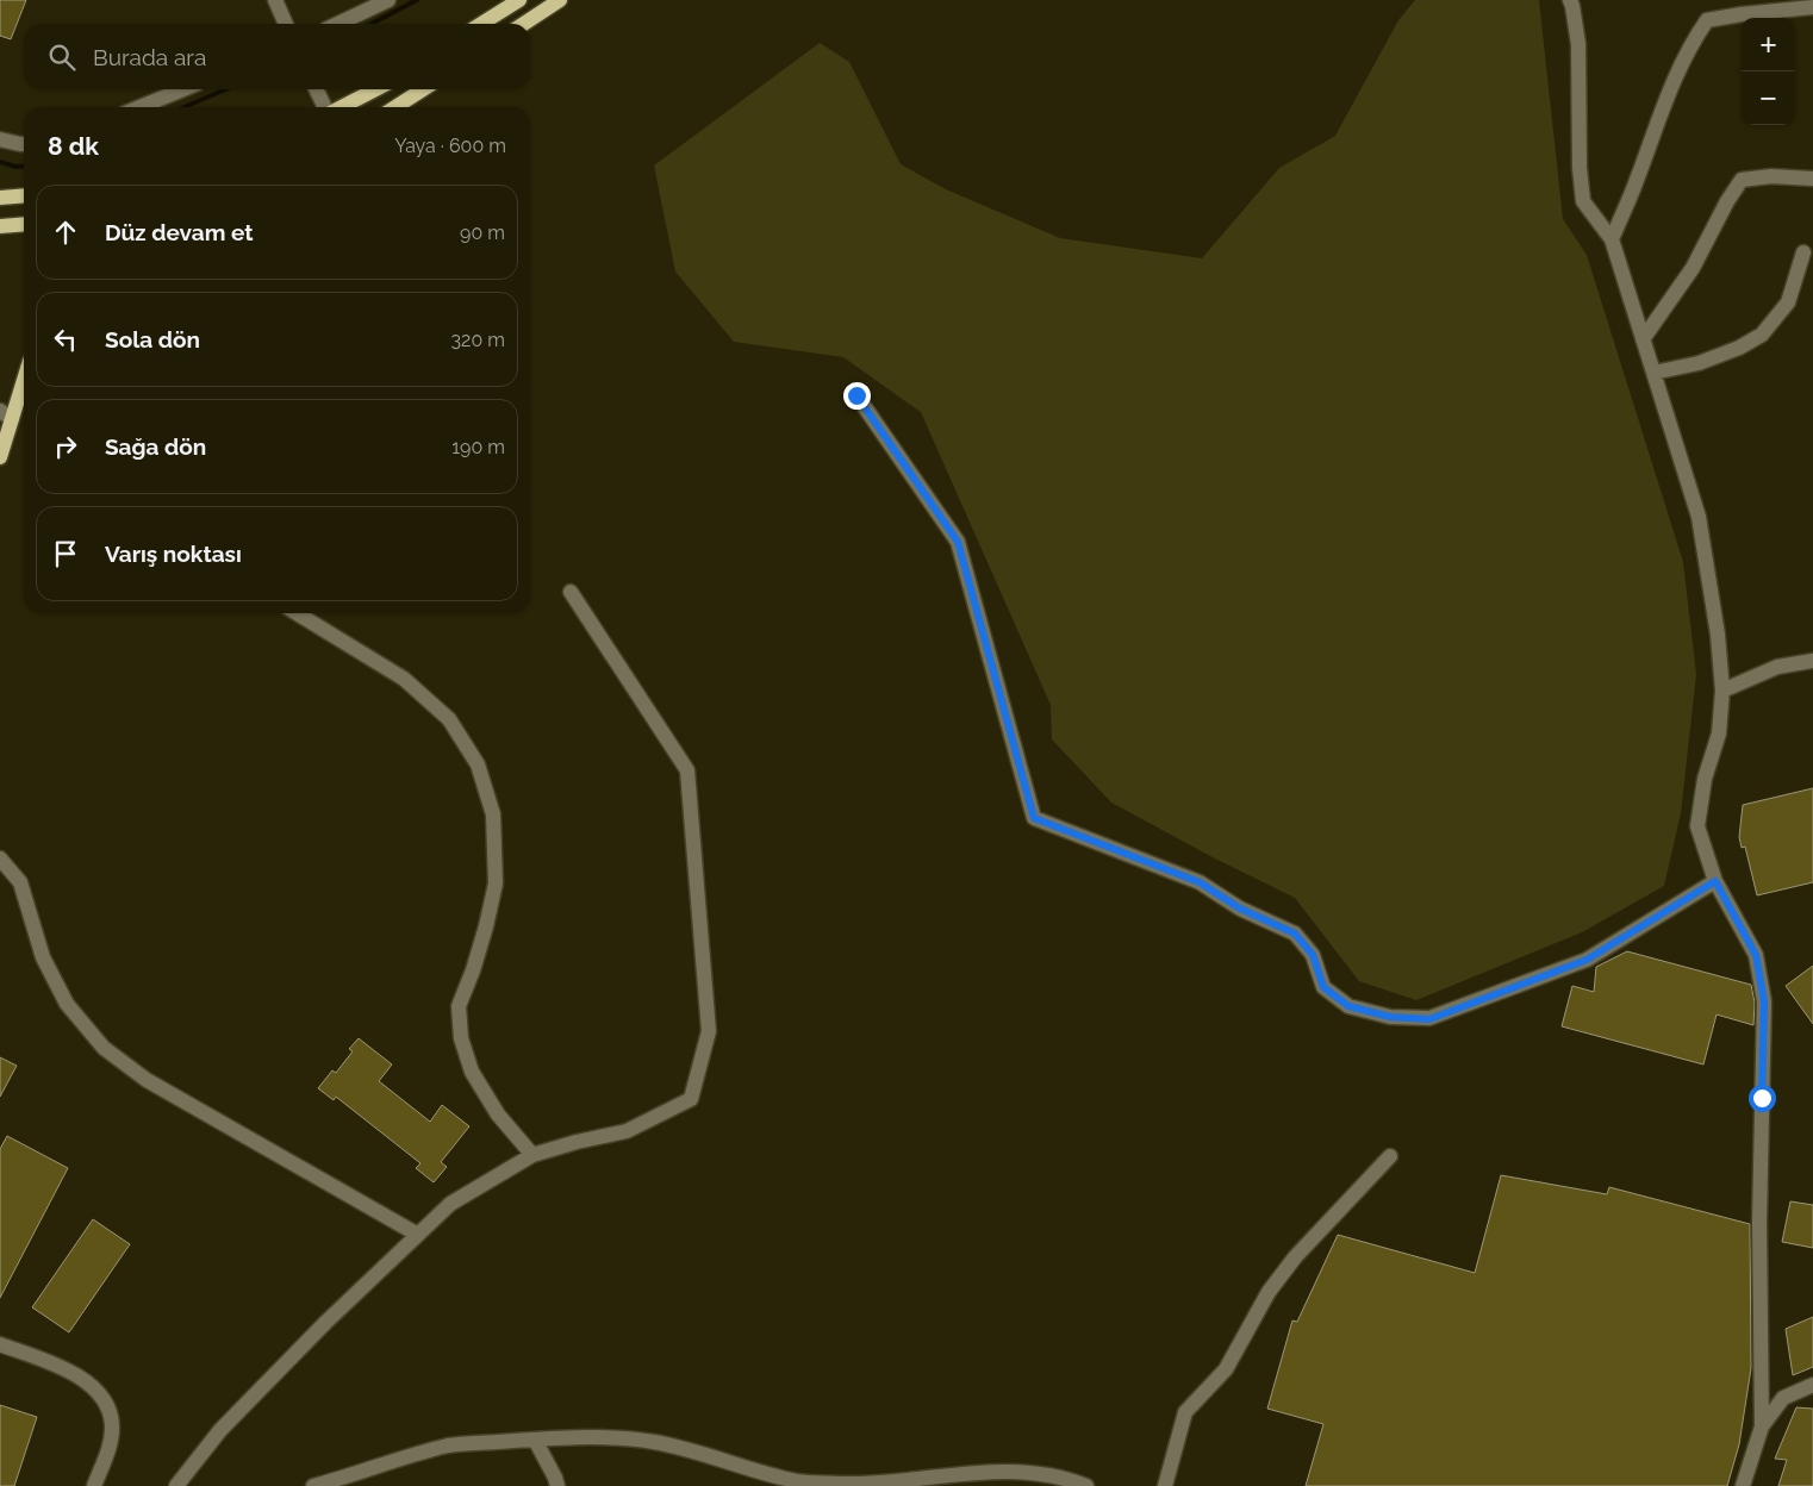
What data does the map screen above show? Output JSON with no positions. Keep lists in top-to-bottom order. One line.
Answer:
{"page":{"map_buttons":["+","−"],"search":"Burada ara","heading":["8 dk","Yaya · 600 m"],"list":[["Düz devam et","90 m"],["Sola dön","320 m"],["Sağa dön","190 m"],"Varış noktası"]}}
